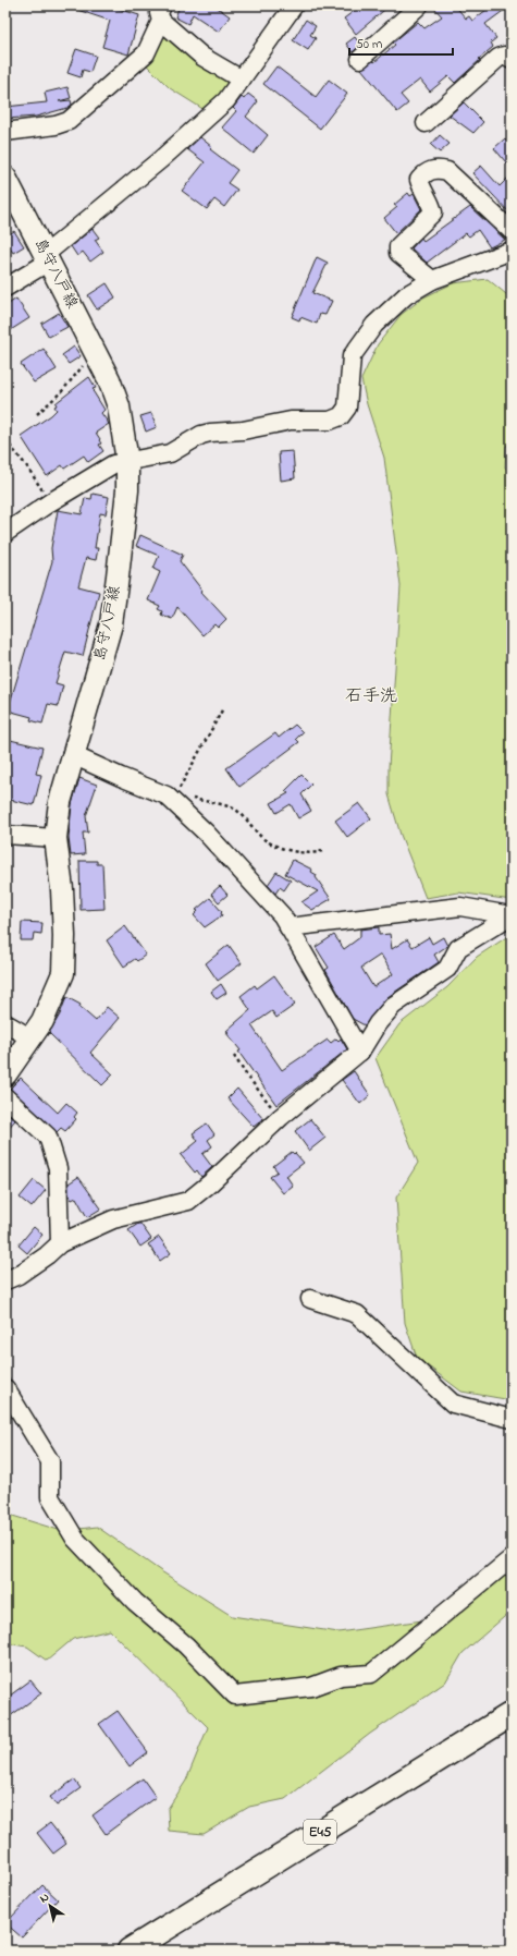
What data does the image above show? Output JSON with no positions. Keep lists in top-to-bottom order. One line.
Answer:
{"streets":{"highway":["E45"],"main road":["島守八戸線"]},"districts":["石手洗"],"scale_bar":"50 m","north":"top left"}
